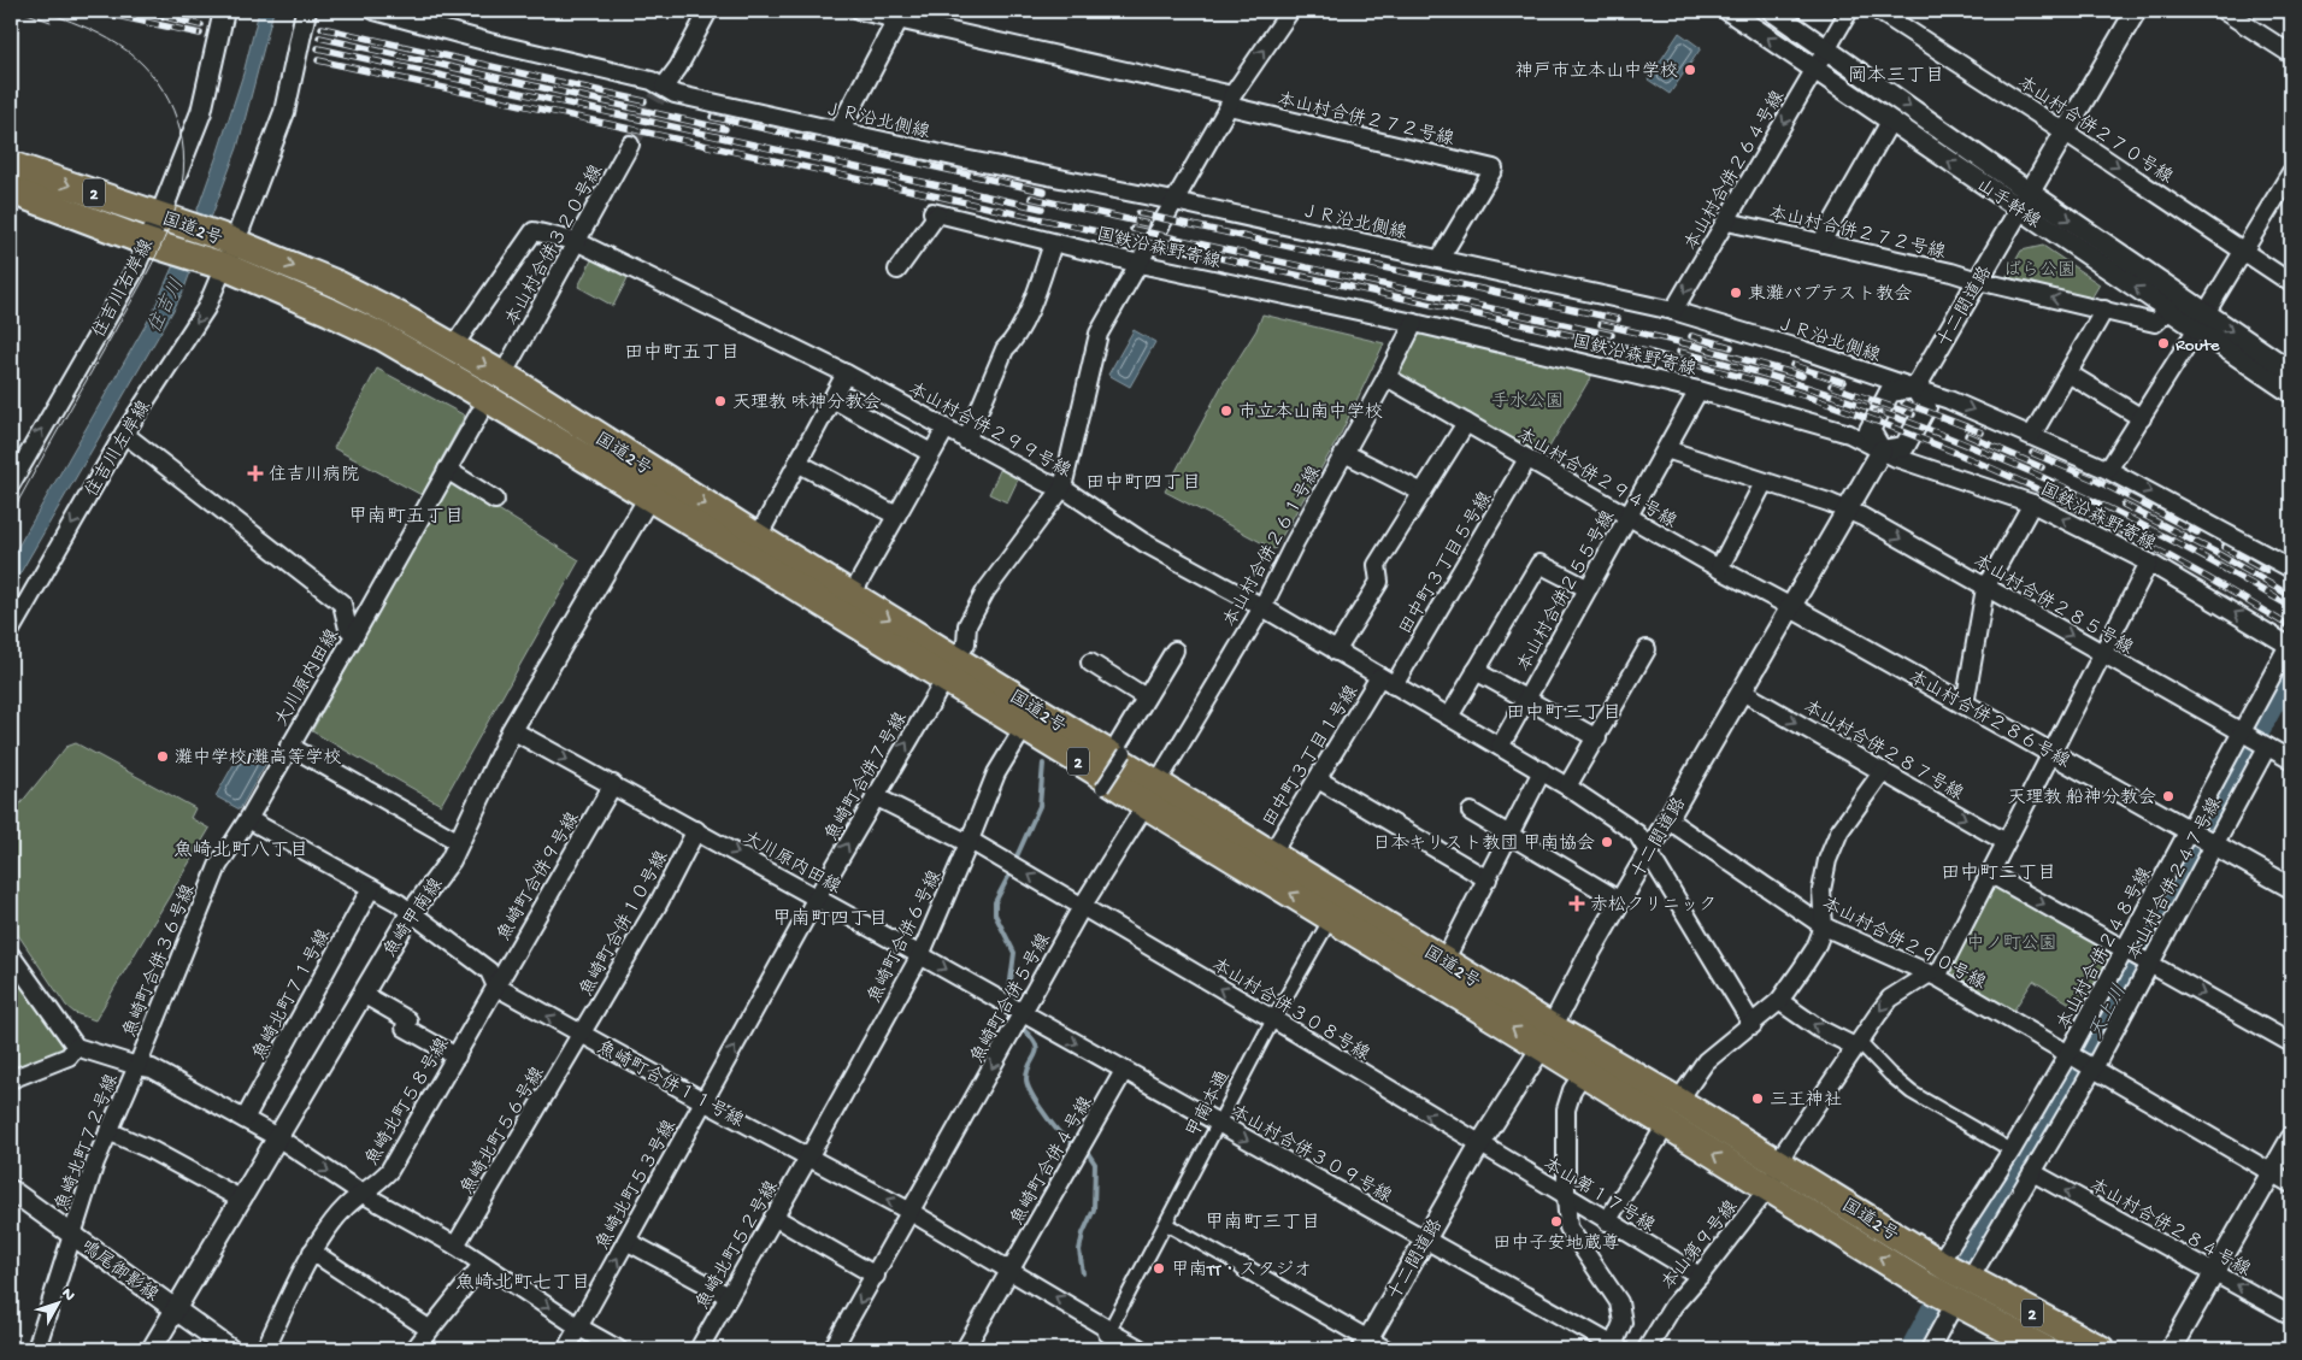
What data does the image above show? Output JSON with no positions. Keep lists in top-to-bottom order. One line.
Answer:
{"streets":{"highway":["2","国道2号"],"street":["本山村合併２７２号線","ＪＲ沿北側線","本山村合併２７０号線","本山村合併２６４号線","山手幹線","本山村合併３２０号線","国鉄沿森野寄線","住吉川右岸線","十二間道路","本山村合併２９９号線","住吉川左岸線","本山村合併２９４号線","本山村合併２６１号線","田中町３丁目５号線","本山村合併２５５号線","本山村合併２８５号線","大川原内田線","本山村合併２８６号線","本山村合併２８７号線","田中町３丁目１号線","魚崎町合併７号線","魚崎町合併９号線","本山村合併２４７号線","魚崎甲南線","魚崎町合併１０号線","魚崎町合併６号線","本山村合併２９０号線","本山村合併２４８号線","魚崎町合併３６号線","魚崎北町７１号線","魚崎町合併５号線","本山村合併３０８号線","魚崎町合併１１号線","魚崎北町５８号線","甲南本通","魚崎北町５６号線","魚崎北町７２号線","本山村合併３０９号線","魚崎町合併４号線","魚崎北町５３号線","本山第１７号線","本山村合併２８４号線","魚崎北町５２号線","本山第９号線","鳴尾御影線"]},"crossings":[["本山村合併２７２号線","ＪＲ沿北側線"],["本山村合併２７２号線","本山村合併２６４号線"],["本山村合併２７２号線","山手幹線"],["本山村合併２７２号線","十二間道路"],["ＪＲ沿北側線","本山村合併２６４号線"],["ＪＲ沿北側線","十二間道路"],["本山村合併２７０号線","十二間道路"],["本山村合併２６４号線","山手幹線"],["山手幹線","十二間道路"],["国道2号","住吉川右岸線"],["国道2号","十二間道路"],["国道2号","本山村合併２９９号線"],["国道2号","住吉川左岸線"],["国道2号","本山村合併２６１号線"],["国道2号","田中町３丁目１号線"],["国道2号","魚崎町合併７号線"],["国道2号","本山村合併２４７号線"],["国道2号","魚崎甲南線"],["国道2号","魚崎町合併６号線"],["国道2号","本山村合併２４８号線"],["国道2号","魚崎町合併５号線"],["国道2号","甲南本通"],["国道2号","本山第９号線"],["本山村合併３２０号線","本山村合併２９９号線"],["国鉄沿森野寄線","十二間道路"],["国鉄沿森野寄線","本山村合併２６１号線"],["国鉄沿森野寄線","本山村合併２５５号線"],["国鉄沿森野寄線","本山村合併２４８号線"],["十二間道路","本山村合併２９９号線"],["十二間道路","本山村合併２９４号線"],["十二間道路","本山村合併２８５号線"],["十二間道路","本山村合併２８６号線"],["十二間道路","本山村合併２８７号線"],["十二間道路","本山村合併２９０号線"],["十二間道路","本山村合併３０８号線"],["十二間道路","本山村合併３０９号線"],["十二間道路","本山第１７号線"],["本山村合併２９９号線","本山村合併２６１号線"],["本山村合併２９９号線","田中町３丁目５号線"],["本山村合併２９９号線","本山村合併２５５号線"],["本山村合併２９９号線","田中町３丁目１号線"],["本山村合併２９９号線","魚崎町合併７号線"],["住吉川左岸線","大川原内田線"],["本山村合併２９４号線","本山村合併２６１号線"],["本山村合併２９４号線","田中町３丁目５号線"],["本山村合併２９４号線","本山村合併２５５号線"],["本山村合併２９４号線","本山村合併２８６号線"],["本山村合併２６１号線","魚崎町合併５号線"],["田中町３丁目５号線","田中町３丁目１号線"],["本山村合併２５５号線","本山村合併２８５号線"],["本山村合併２８５号線","本山村合併２４７号線"],["本山村合併２８５号線","本山村合併２４８号線"],["大川原内田線","魚崎町合併７号線"],["大川原内田線","魚崎町合併９号線"],["大川原内田線","魚崎甲南線"],["大川原内田線","魚崎町合併１０号線"],["大川原内田線","魚崎町合併６号線"],["大川原内田線","魚崎町合併３６号線"],["大川原内田線","魚崎町合併５号線"],["大川原内田線","本山村合併３０９号線"],["本山村合併２８６号線","本山村合併２４７号線"],["本山村合併２８６号線","本山村合併２４８号線"],["魚崎町合併７号線","本山村合併３０８号線"],["魚崎町合併７号線","魚崎町合併１１号線"],["魚崎町合併７号線","魚崎北町５３号線"],["魚崎町合併９号線","魚崎町合併１１号線"],["魚崎町合併９号線","魚崎北町５８号線"],["本山村合併２４７号線","本山村合併２９０号線"],["本山村合併２４７号線","本山村合併２４８号線"],["本山村合併２４７号線","本山村合併２８４号線"],["魚崎甲南線","魚崎町合併１１号線"],["魚崎甲南線","鳴尾御影線"],["魚崎町合併１０号線","魚崎町合併１１号線"],["魚崎町合併１０号線","魚崎北町５６号線"],["魚崎町合併６号線","本山村合併３０８号線"],["魚崎町合併６号線","魚崎町合併１１号線"],["魚崎町合併６号線","魚崎北町５２号線"],["本山村合併２９０号線","本山村合併２４８号線"],["本山村合併２９０号線","本山第９号線"],["魚崎町合併３６号線","魚崎町合併１１号線"],["魚崎町合併３６号線","魚崎北町７２号線"],["魚崎北町７１号線","魚崎町合併１１号線"],["魚崎町合併５号線","本山村合併３０８号線"],["魚崎町合併５号線","魚崎町合併１１号線"],["魚崎町合併５号線","本山村合併３０９号線"],["本山村合併３０８号線","甲南本通"],["本山村合併３０８号線","本山第１７号線"],["魚崎町合併１１号線","魚崎北町５８号線"],["魚崎町合併１１号線","甲南本通"],["魚崎町合併１１号線","魚崎北町５６号線"],["魚崎町合併１１号線","魚崎町合併４号線"],["魚崎町合併１１号線","魚崎北町５３号線"],["魚崎町合併１１号線","魚崎北町５２号線"],["甲南本通","本山村合併３０９号線"],["魚崎北町７２号線","鳴尾御影線"],["本山村合併３０９号線","魚崎町合併４号線"],["本山第１７号線","本山第９号線"]],"one_way":["本山村合併２７０号線","住吉川右岸線","住吉川左岸線","本山村合併２８５号線","本山村合併２８７号線","魚崎町合併７号線","魚崎町合併５号線","本山村合併３０８号線","本山村合併２８４号線"],"districts":["岡本三丁目","田中町五丁目","田中町四丁目","甲南町五丁目","田中町三丁目","魚崎北町八丁目","田中町二丁目","甲南町四丁目","甲南町三丁目","魚崎北町七丁目"],"water":["住吉川","天上川"],"parks":["ばら公園","手水公園","中ノ町公園"],"places":{"other":["神戸市立本山中学校","東灘バプテスト教会","Route","天理教 味神分教会","市立本山南中学校","灘中学校/灘高等学校","天理教 船神分教会","日本キリスト教団 甲南協会","三王神社","田中子安地蔵尊","甲南TT・スタジオ"],"health":["住吉川病院","赤松クリニック"]},"north":"top right"}
